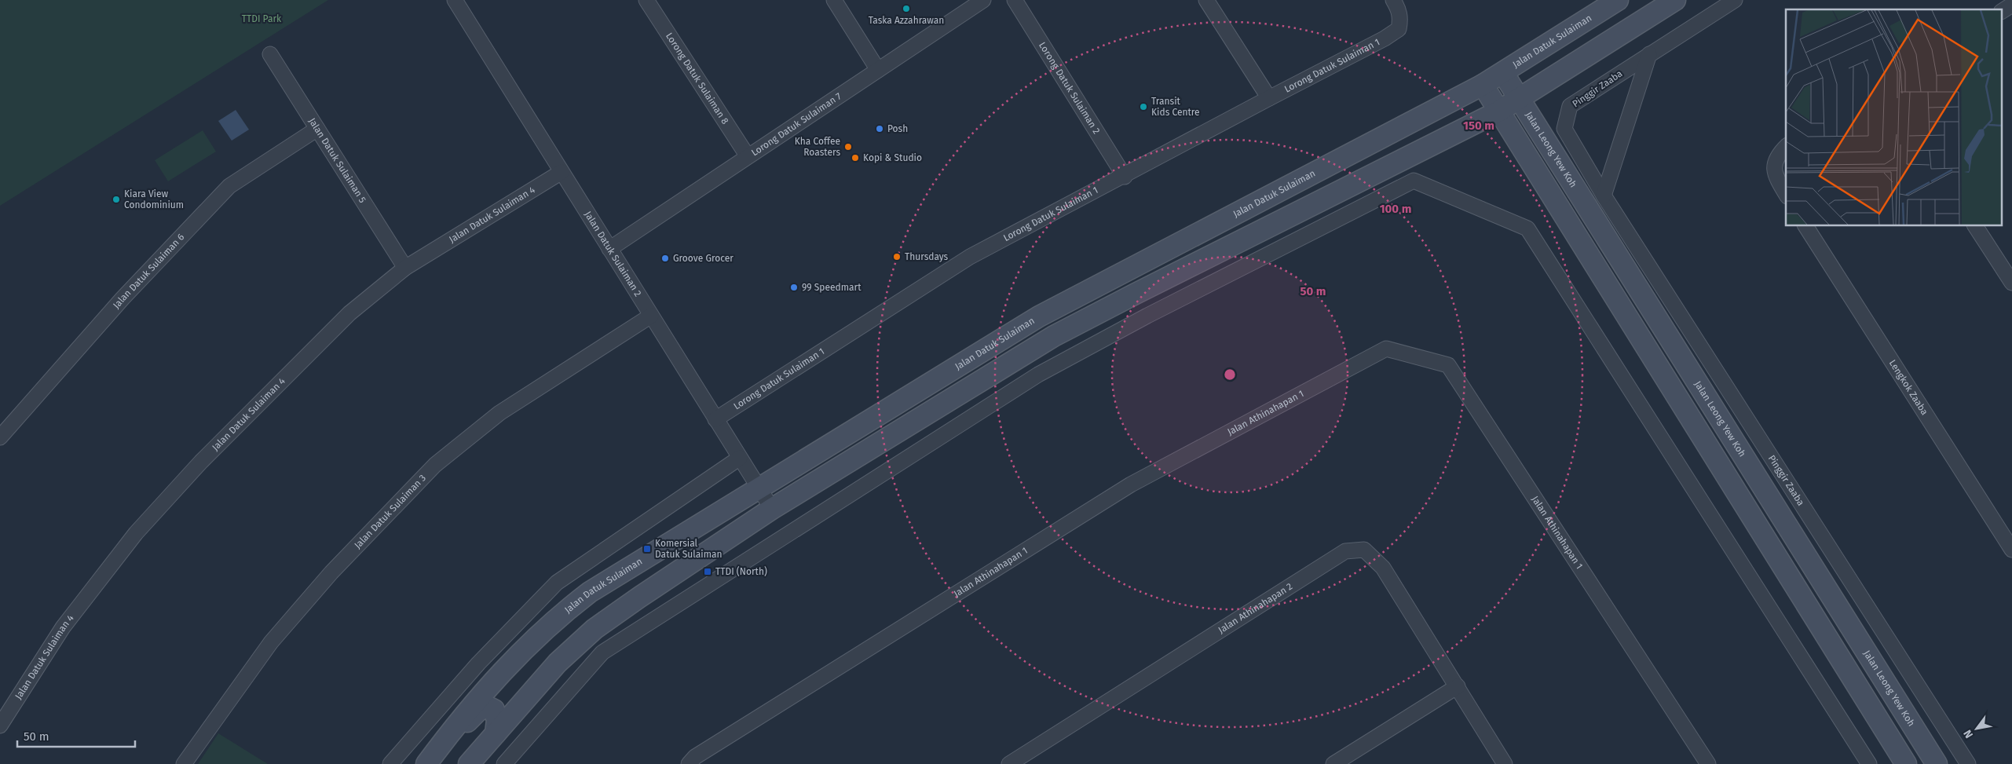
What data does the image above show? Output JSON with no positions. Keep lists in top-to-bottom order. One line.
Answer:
{"streets":{"main road":["Jalan Datuk Sulaiman","Jalan Leong Yew Koh"],"street":["Lorong Datuk Sulaiman 1","Lorong Datuk Sulaiman 8","Lorong Datuk Sulaiman 2","Pinggir Zaaba","Lorong Datuk Sulaiman 7","Jalan Datuk Sulaiman 5","Jalan Datuk Sulaiman 4","Jalan Datuk Sulaiman 2","Jalan Datuk Sulaiman 6","Lengkok Zaaba","Jalan Athinahapan 1","Jalan Datuk Sulaiman 3","Jalan Athinahapan 2"]},"crossings":[["Jalan Datuk Sulaiman","Jalan Leong Yew Koh"],["Jalan Datuk Sulaiman","Jalan Datuk Sulaiman 2"],["Lorong Datuk Sulaiman 1","Lorong Datuk Sulaiman 2"],["Lorong Datuk Sulaiman 1","Jalan Datuk Sulaiman 2"],["Lorong Datuk Sulaiman 8","Lorong Datuk Sulaiman 7"],["Lorong Datuk Sulaiman 7","Jalan Datuk Sulaiman 2"],["Jalan Datuk Sulaiman 5","Jalan Datuk Sulaiman 4"],["Jalan Datuk Sulaiman 5","Jalan Datuk Sulaiman 6"],["Jalan Datuk Sulaiman 4","Jalan Datuk Sulaiman 2"],["Jalan Datuk Sulaiman 2","Jalan Datuk Sulaiman 3"]],"parks":["TTDI Park"],"places":{"other":["Taska Azzahrawan","Transit Kids Centre","Posh","Kha Coffee Roasters","Kopi & Studio","Kiara View Condominium","Thursdays","Groove Grocer","99 Speedmart"],"transit":["Komersial Datuk Sulaiman","TTDI (North)"]},"scale_bar":"50 m","north":"bottom left","rings":["150 m","100 m","50 m"]}
